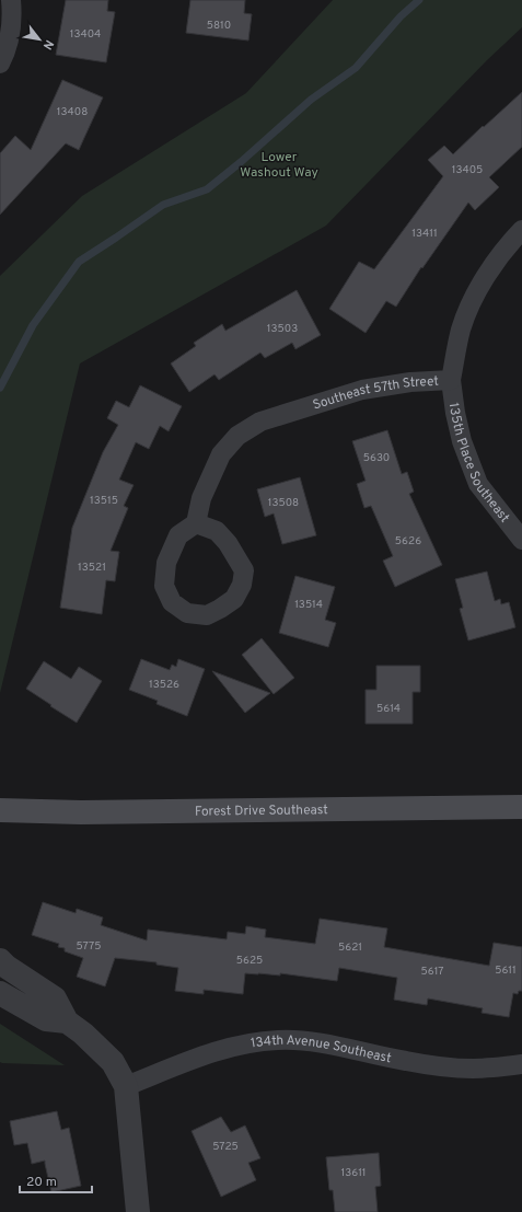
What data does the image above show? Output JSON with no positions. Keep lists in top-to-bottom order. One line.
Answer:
{"streets":{"main road":["Forest Drive Southeast"],"street":["Southeast 57th Street","135th Place Southeast","134th Avenue Southeast"]},"crossings":[["Southeast 57th Street","135th Place Southeast"]],"parks":["Lower Washout Way"],"house_numbers":["5810","13404","13408","13405","13411","13503","5630","13515","13508","5626","13521","13514","13526","5614","5775","5621","5625","5611","5617","5725","13611"],"scale_bar":"20 m","north":"bottom right"}
